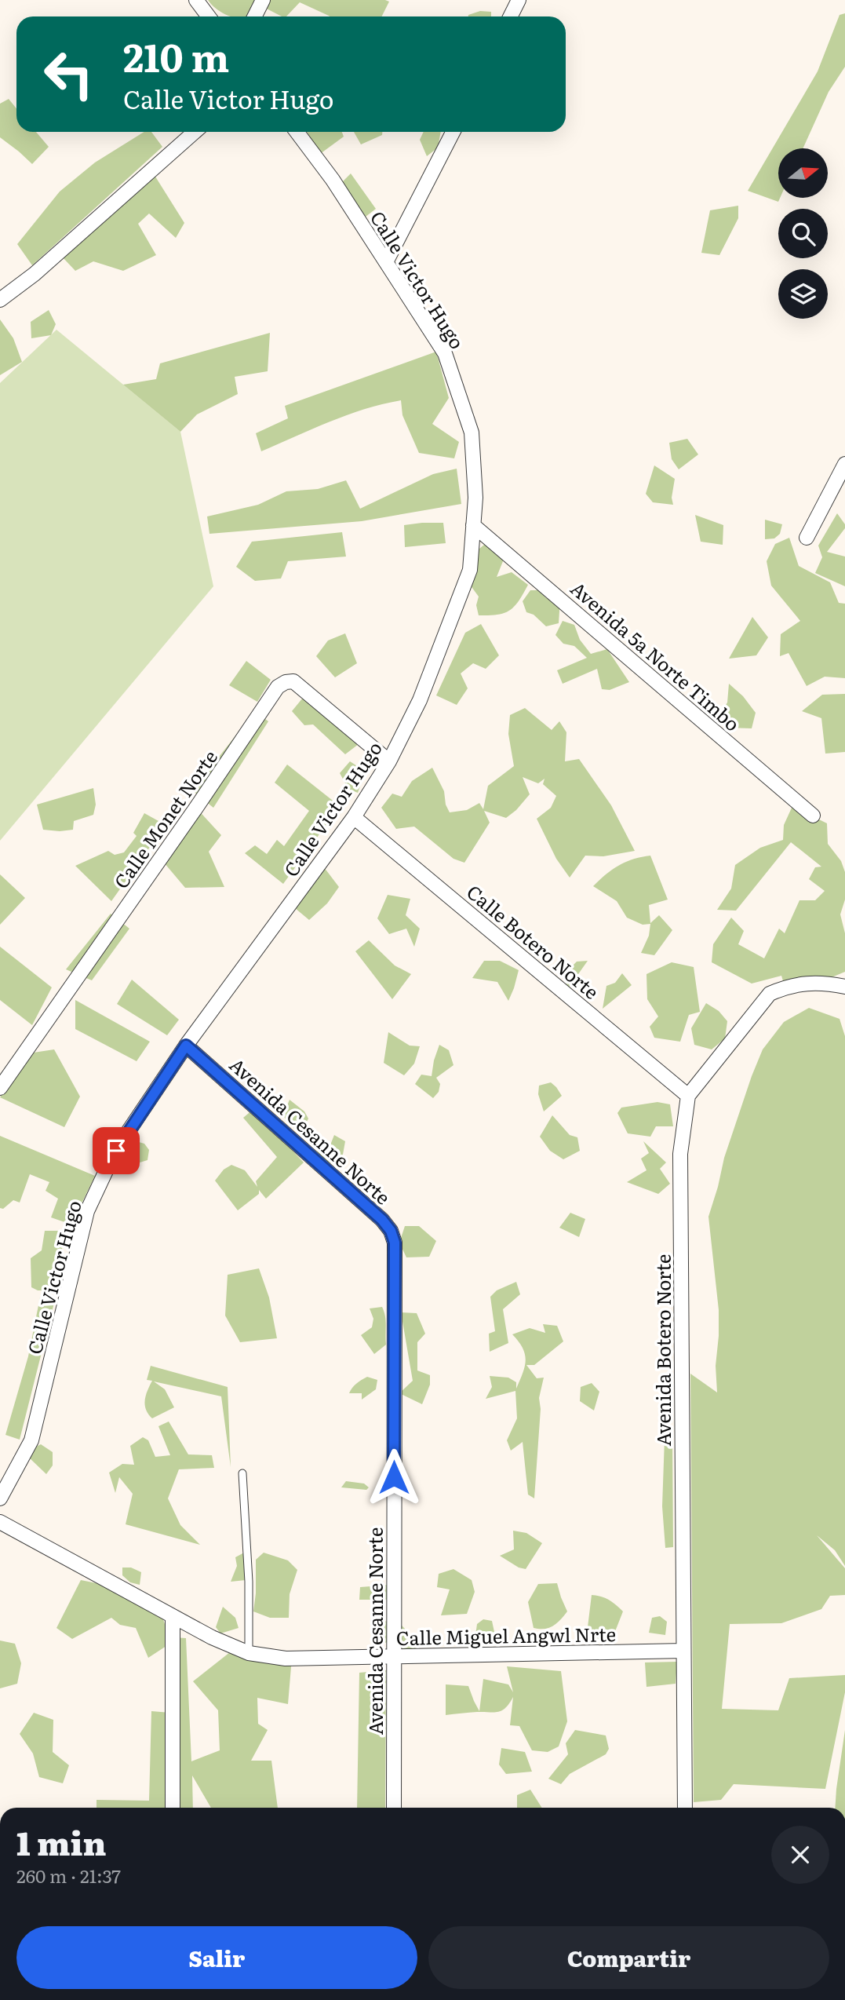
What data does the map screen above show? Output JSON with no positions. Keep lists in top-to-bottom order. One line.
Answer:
{"streets":{"street":["Calle Victor Hugo","Avenida 5a Norte Timbo","Calle Monet Norte","Calle Botero Norte","Avenida Cesanne Norte","Avenida Botero Norte","Calle Miguel Angwl Nrte"]},"crossings":[["Calle Victor Hugo","Avenida 5a Norte Timbo"],["Calle Victor Hugo","Calle Monet Norte"],["Calle Victor Hugo","Calle Botero Norte"],["Calle Victor Hugo","Avenida Cesanne Norte"],["Calle Botero Norte","Avenida Botero Norte"],["Avenida Cesanne Norte","Calle Miguel Angwl Nrte"],["Avenida Botero Norte","Calle Miguel Angwl Nrte"]],"north":"right","page":{"turn":["210 m","Calle Victor Hugo"],"heading":["1 min","260 m · 21:37"],"buttons":["Salir","Compartir"]}}
